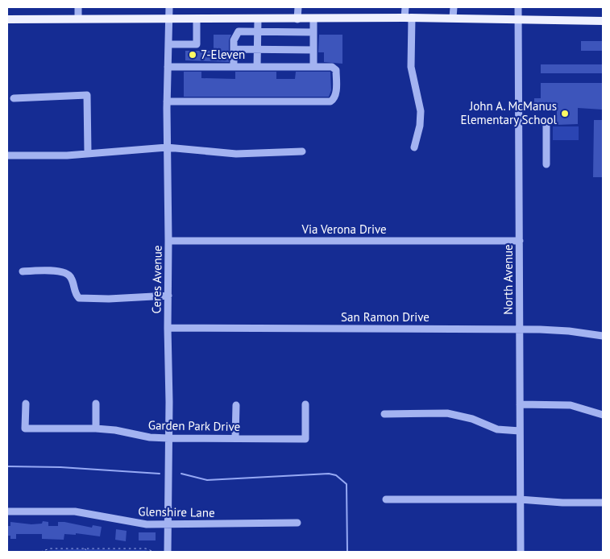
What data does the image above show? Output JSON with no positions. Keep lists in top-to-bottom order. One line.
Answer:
{"streets":{"street":["Via Verona Drive","Ceres Avenue","North Avenue","San Ramon Drive","Garden Park Drive","Glenshire Lane"]},"crossings":[["Via Verona Drive","Ceres Avenue"],["Via Verona Drive","North Avenue"],["Ceres Avenue","San Ramon Drive"],["Ceres Avenue","Garden Park Drive"],["Ceres Avenue","Glenshire Lane"],["North Avenue","San Ramon Drive"]],"places":["7-Eleven","John A. McManus Elementary School"]}
